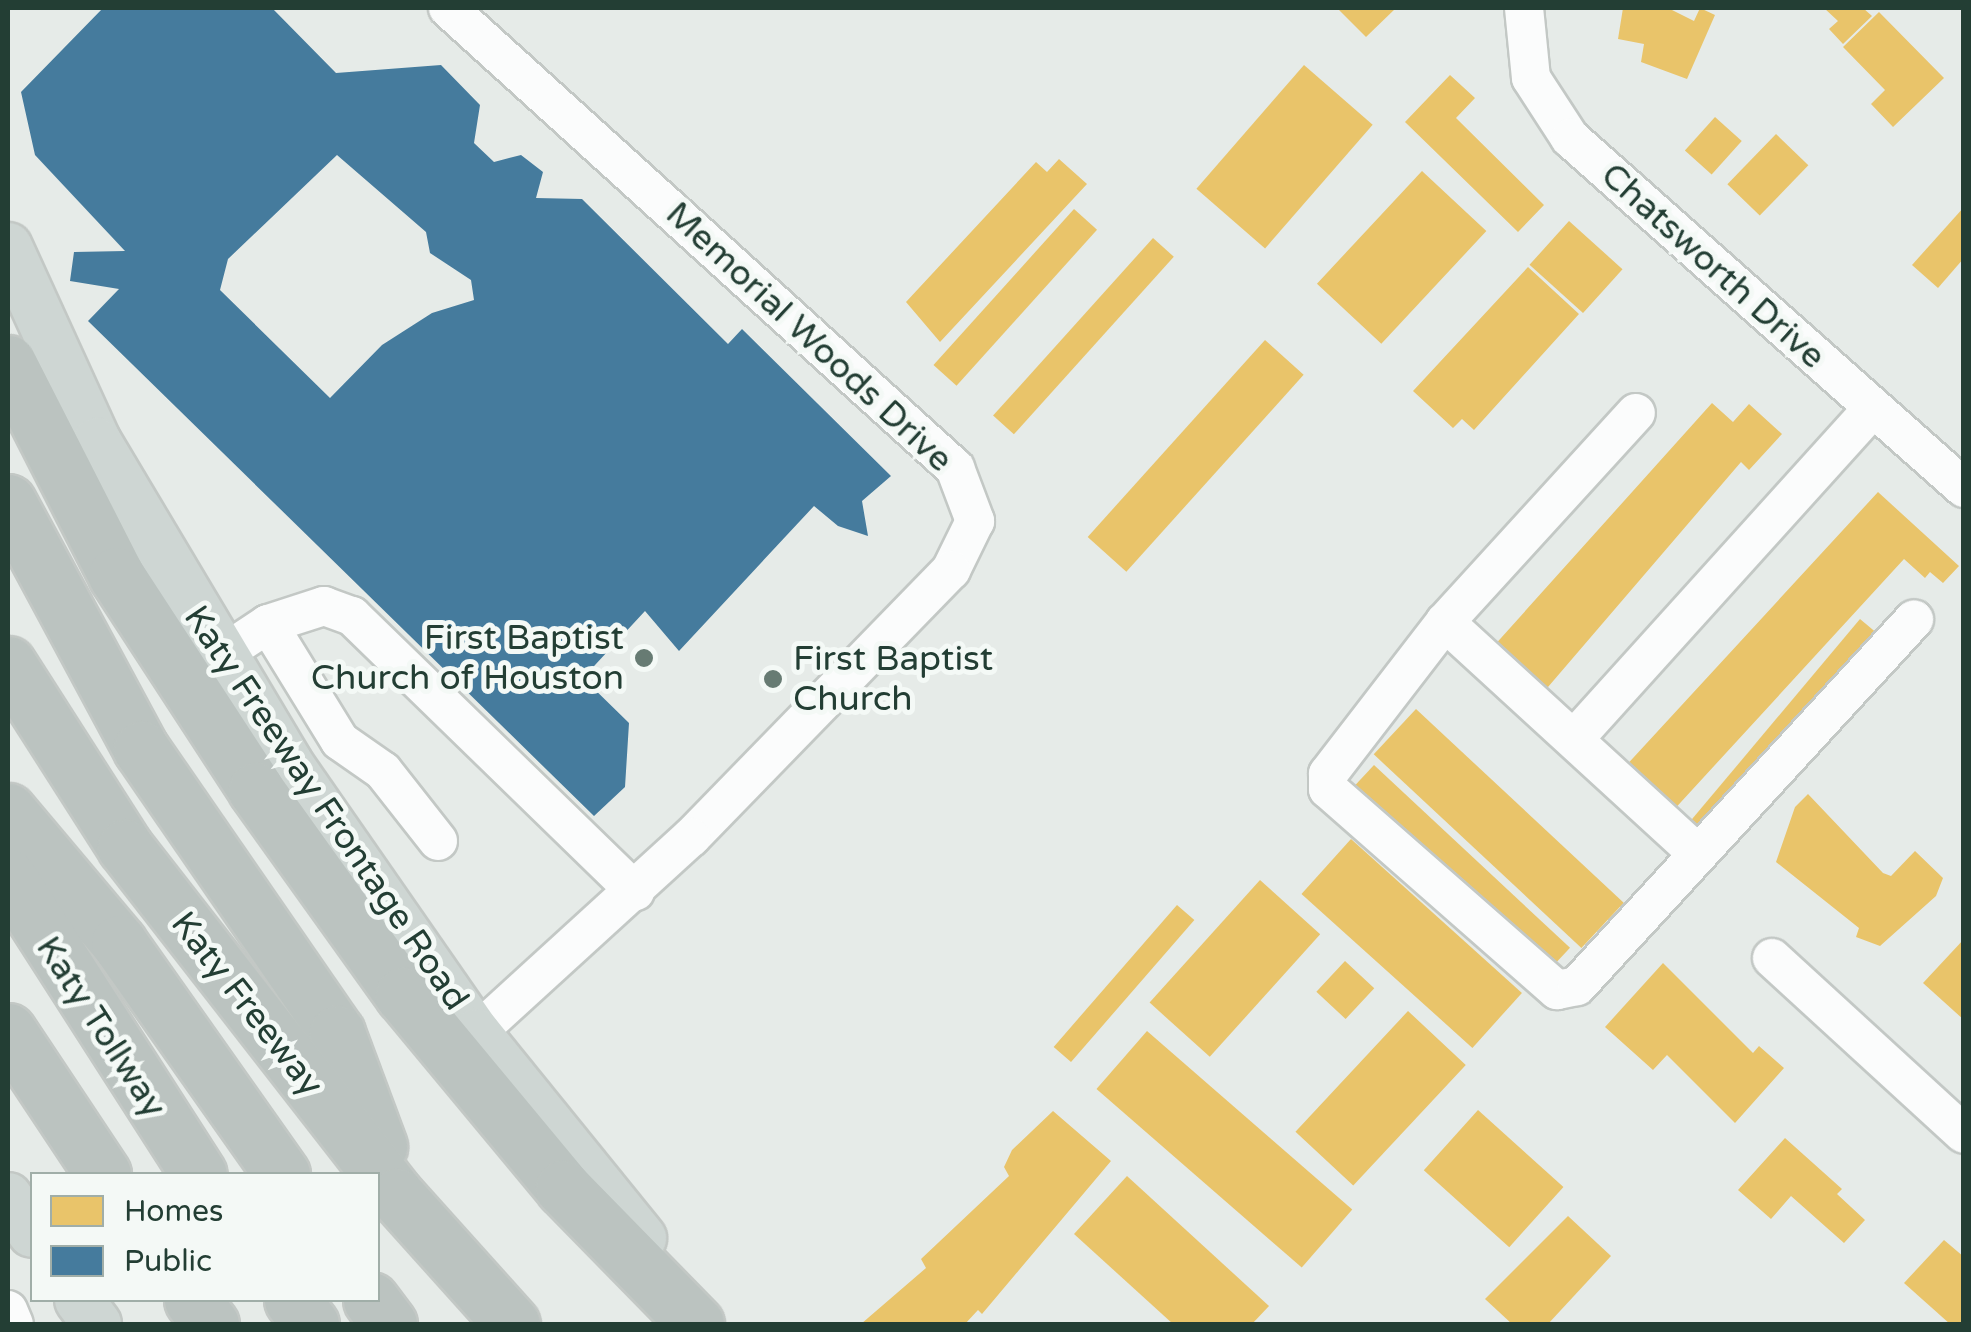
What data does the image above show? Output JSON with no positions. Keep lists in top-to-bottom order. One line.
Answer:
{"streets":{"highway":["Katy Freeway","Katy Tollway"],"main road":["Katy Freeway Frontage Road"],"street":["Chatsworth Drive","Memorial Woods Drive"]},"crossings":[["Memorial Woods Drive","Katy Freeway Frontage Road"]],"places":["First Baptist Church of Houston","First Baptist Church"],"legend":["Homes","Public"]}
